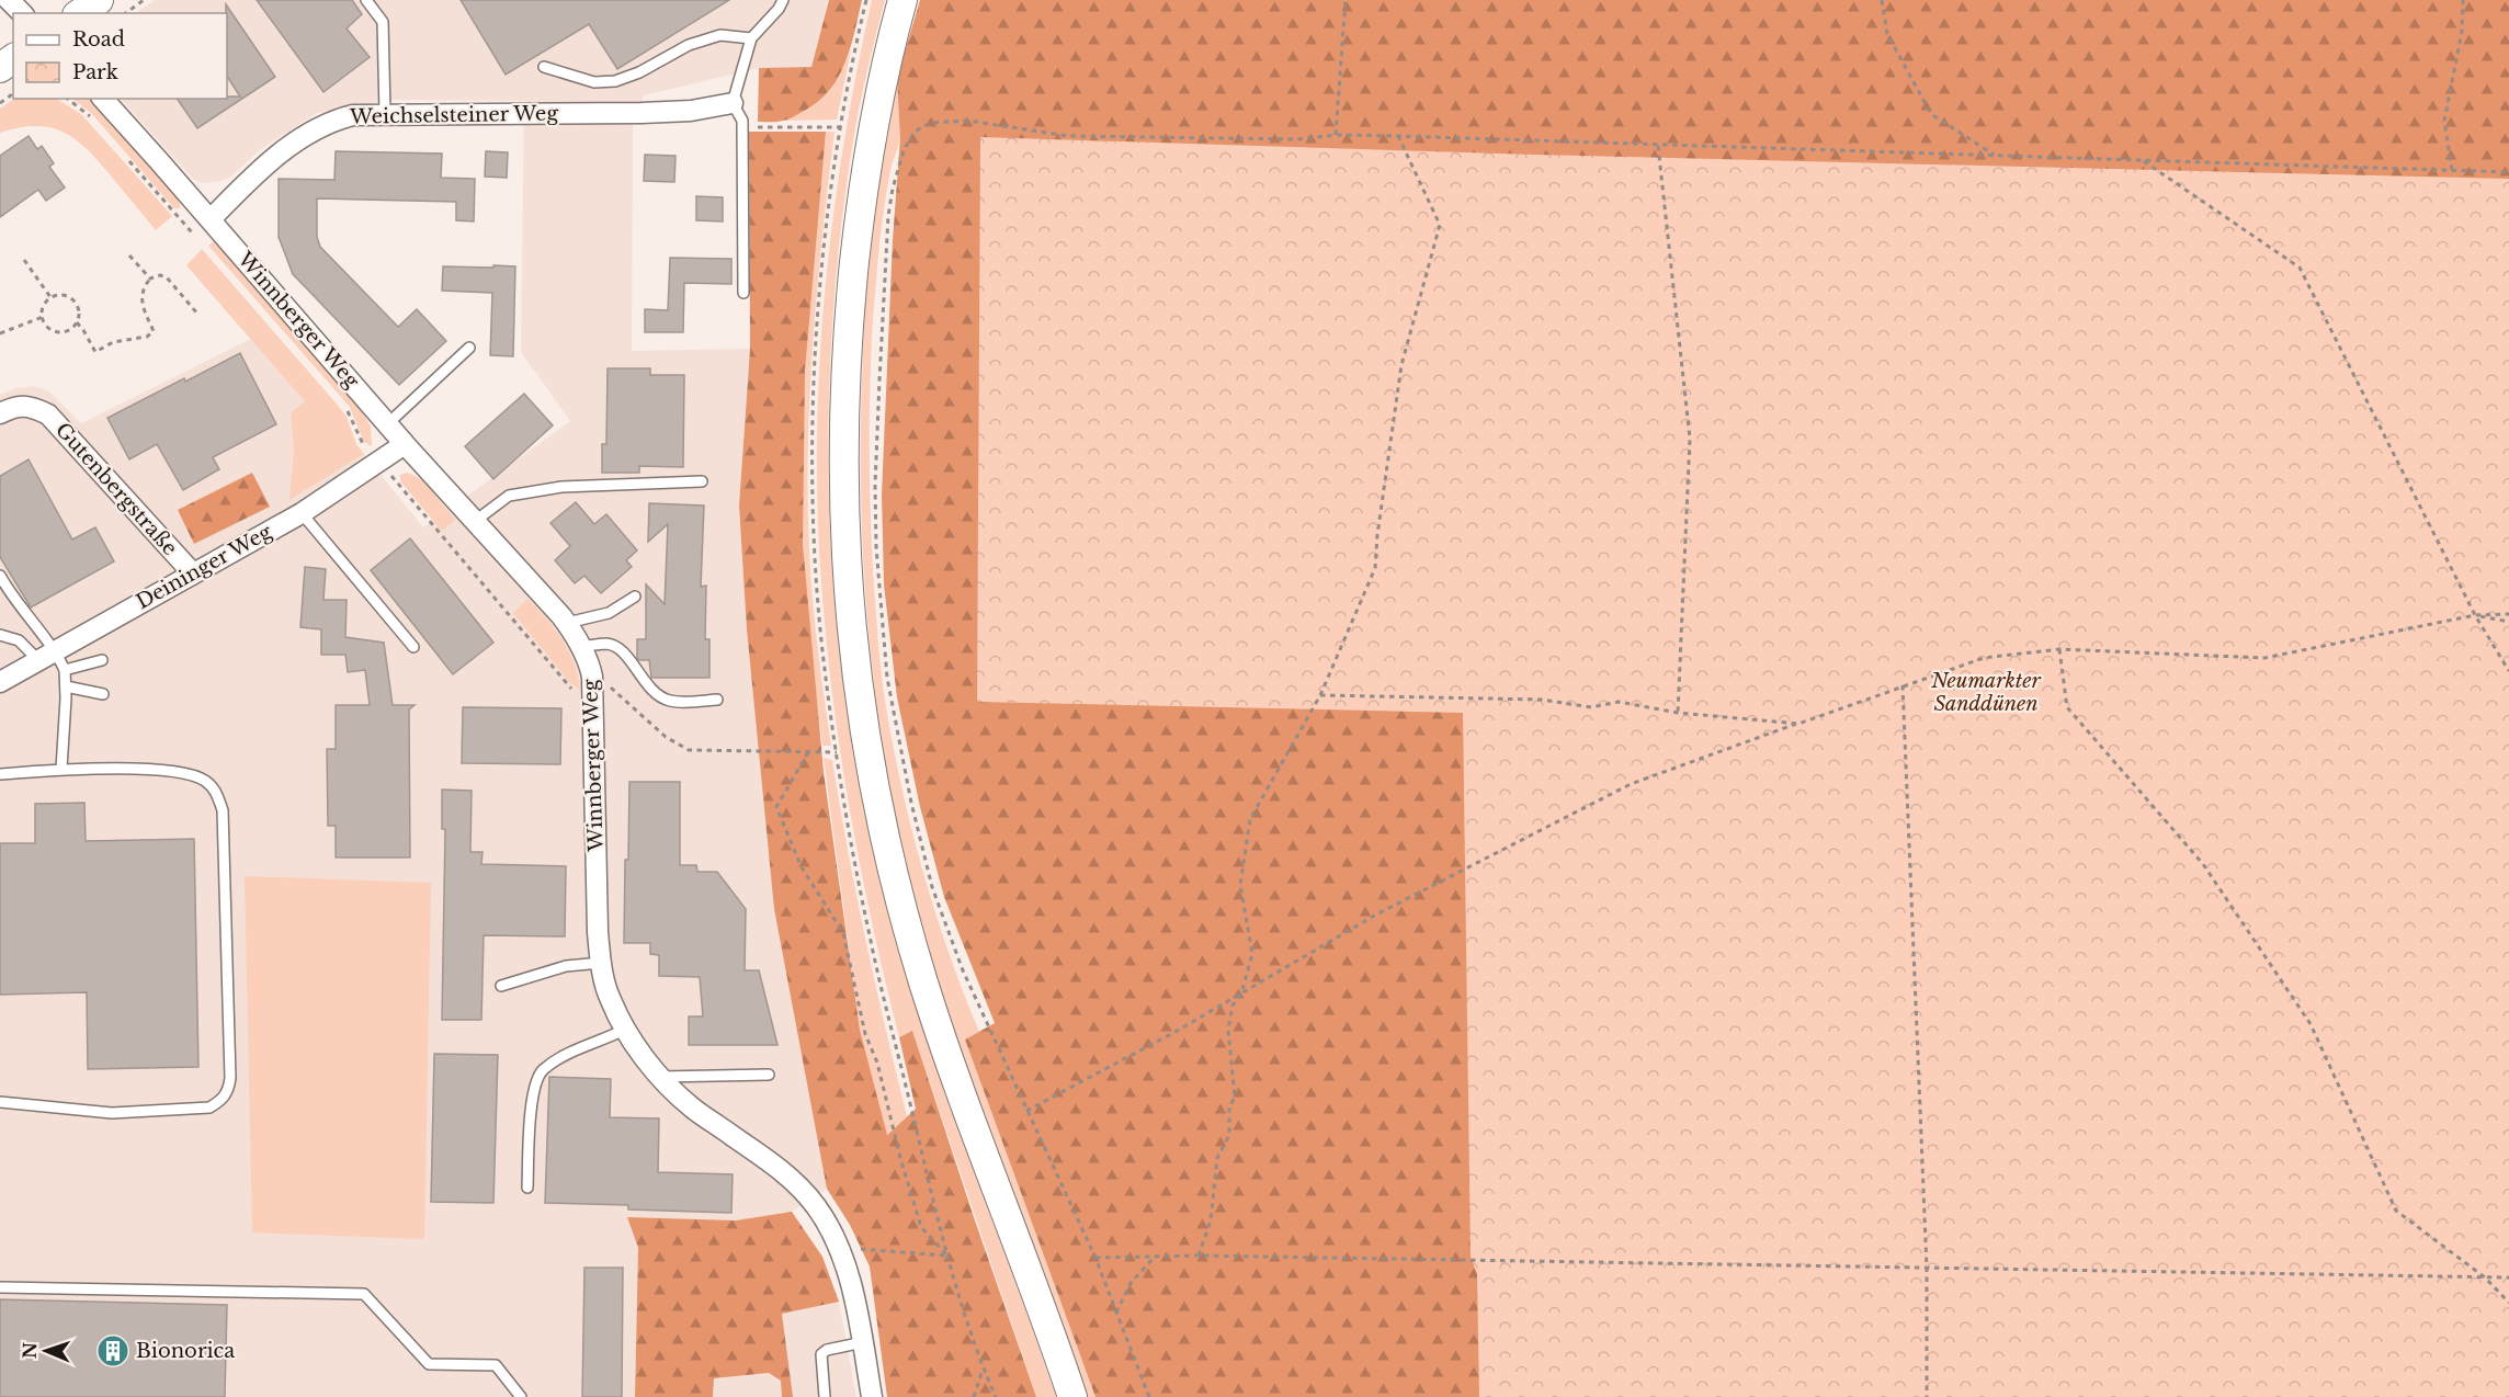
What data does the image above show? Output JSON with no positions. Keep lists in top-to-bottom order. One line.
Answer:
{"streets":{"street":["Weichselsteiner Weg","Winnberger Weg","Gutenbergstraße","Deininger Weg"]},"crossings":[["Weichselsteiner Weg","Winnberger Weg"],["Winnberger Weg","Deininger Weg"],["Gutenbergstraße","Deininger Weg"]],"parks":["Neumarkter Sanddünen"],"places":{"building":["Bionorica"]},"legend":["Road","Park"],"north":"left"}
